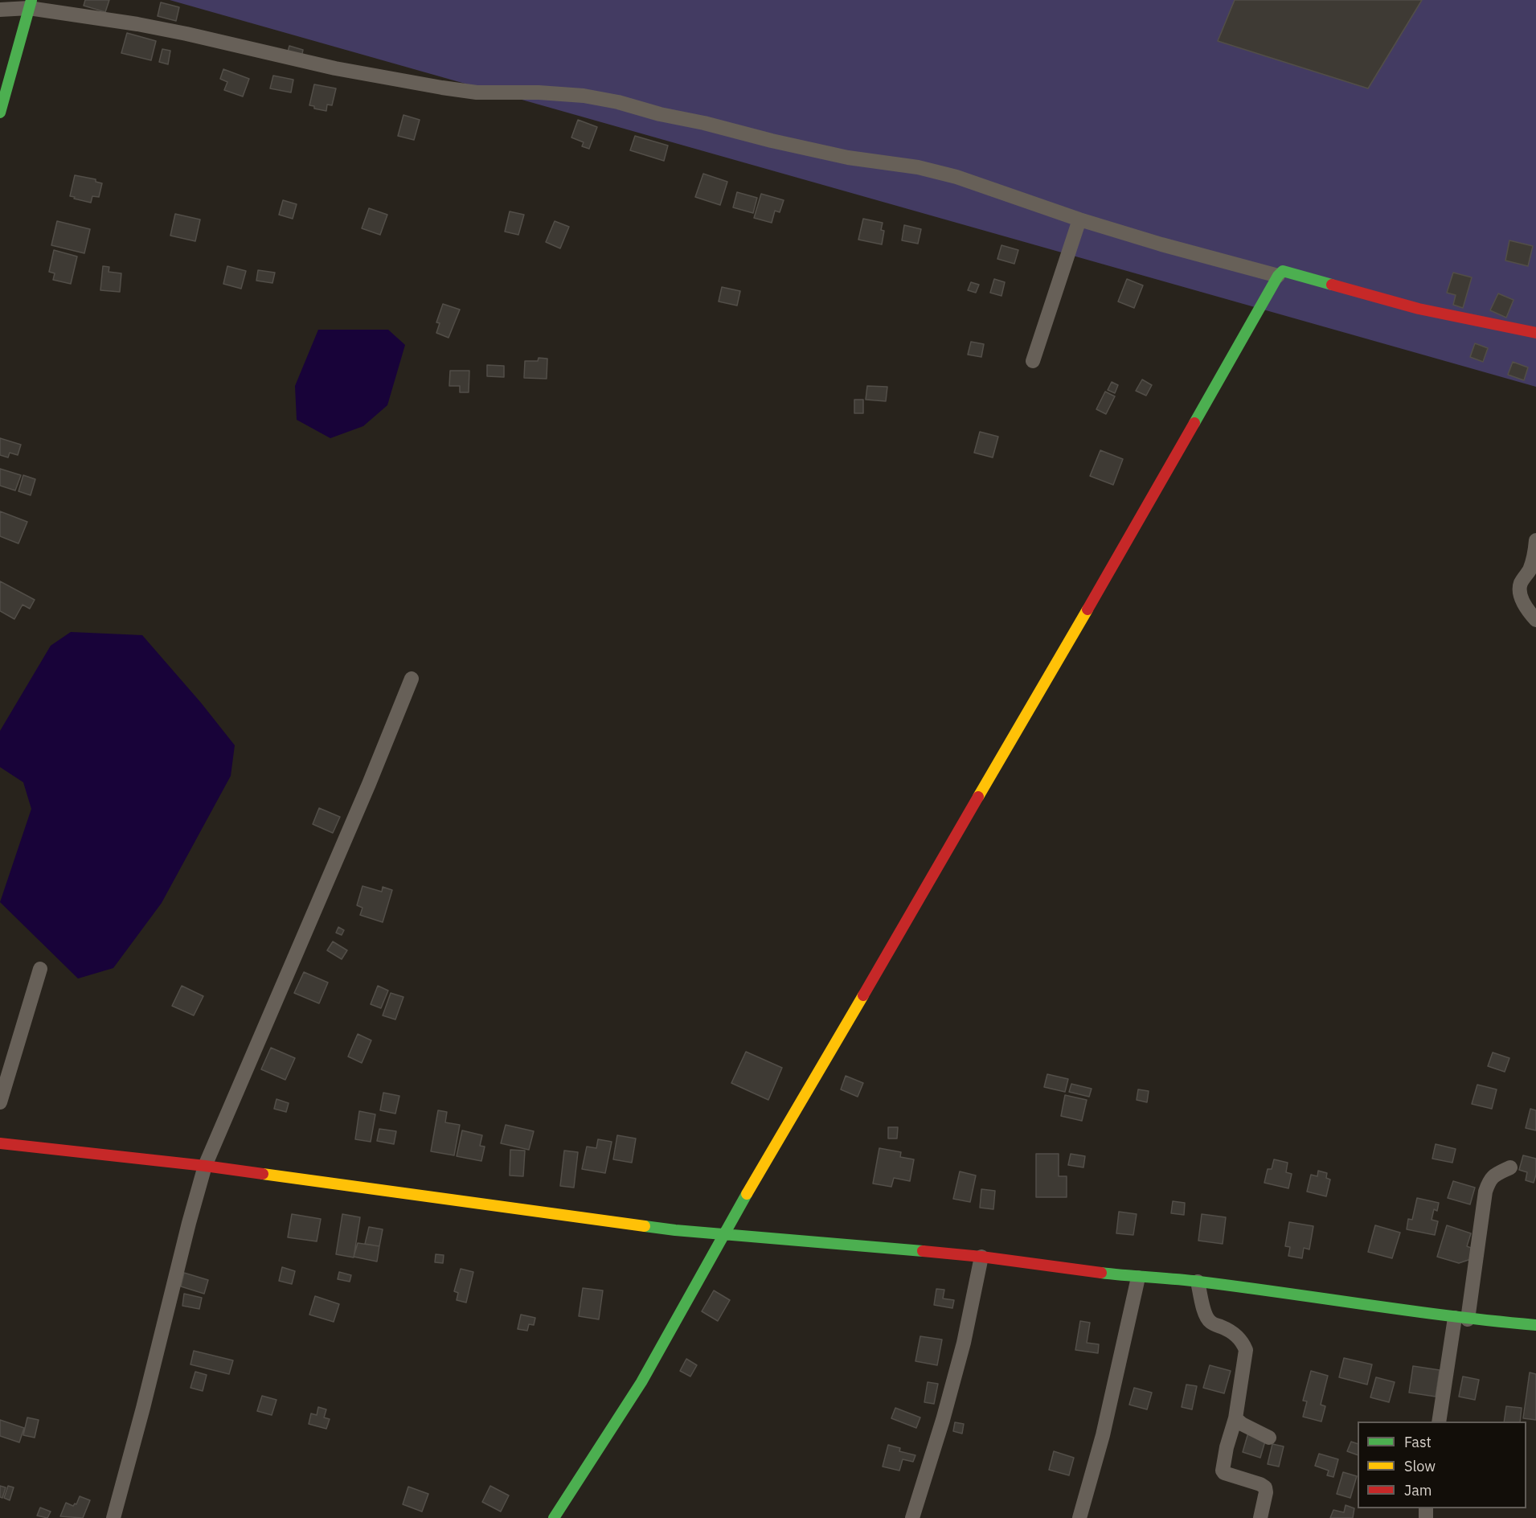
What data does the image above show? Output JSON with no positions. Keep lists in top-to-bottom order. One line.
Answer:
{"legend":["Fast","Slow","Jam"]}
